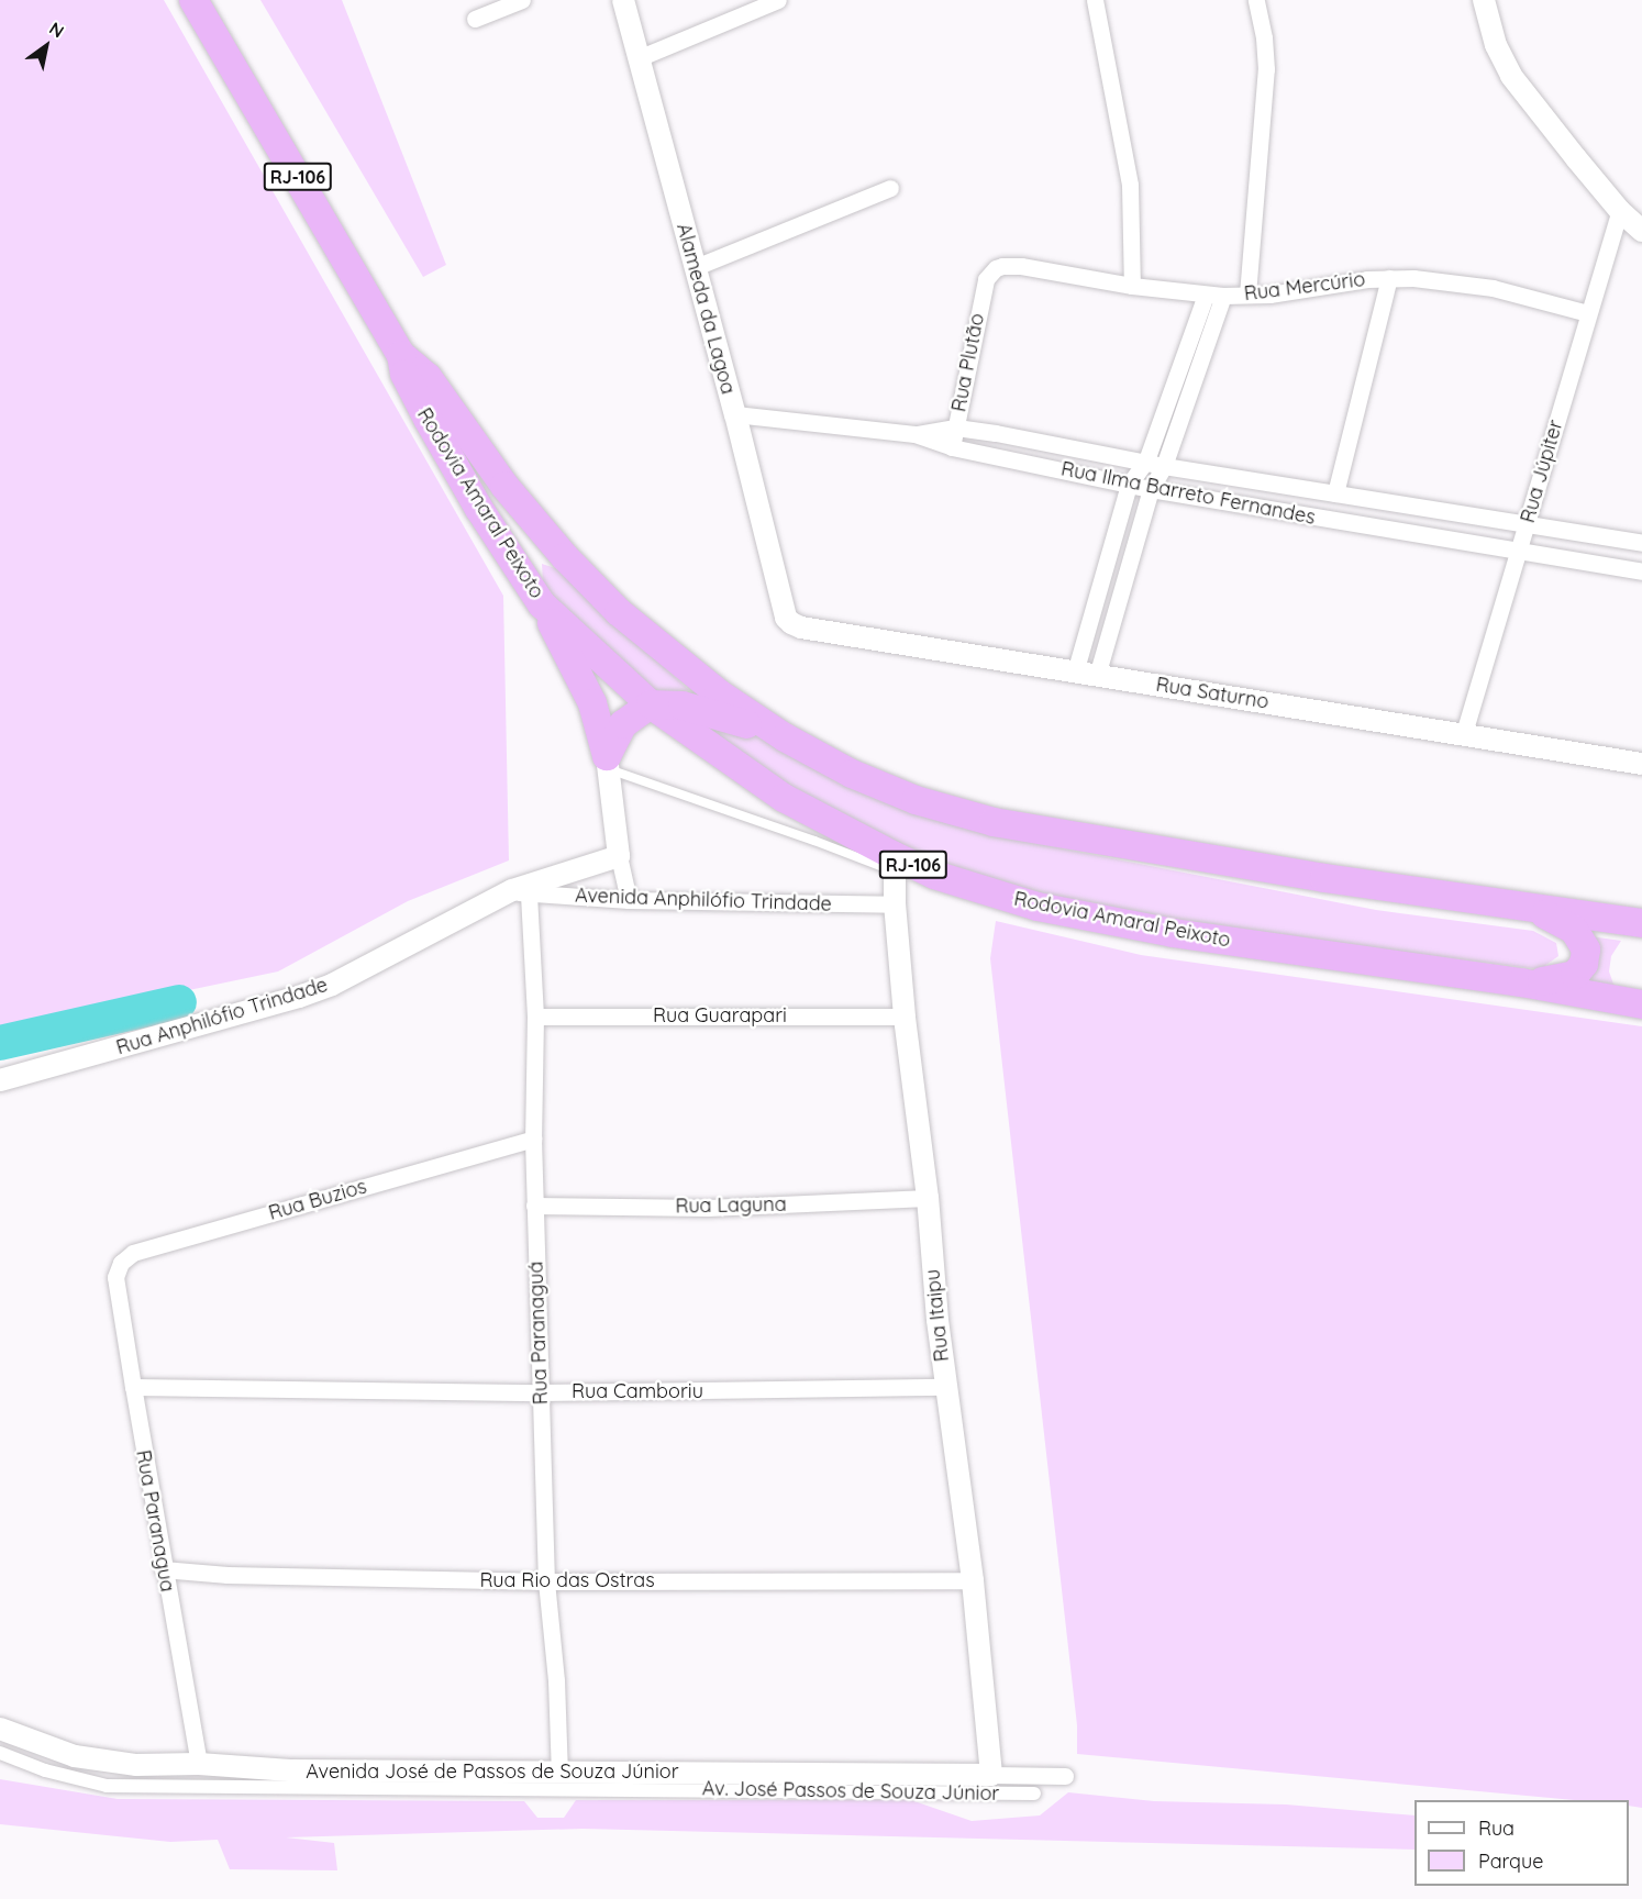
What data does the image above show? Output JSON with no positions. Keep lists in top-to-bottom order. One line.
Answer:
{"streets":{"highway":["RJ-106","Rodovia Amaral Peixoto"],"street":["Rua Mercúrio","Alameda da Lagoa","Rua Plutão","Rua Júpiter","Rua Ilma Barreto Fernandes","Rua Saturno","Avenida Anphilófio Trindade","Rua Guarapari","Rua Anphilófio Trindade","Rua Buzios","Rua Laguna","Rua Itaipu","Rua Paranaguá","Rua Camboriu","Rua Paranagua","Rua Rio das Ostras","Avenida José de Passos de Souza Júnior","Av. José Passos de Souza Júnior"]},"crossings":[["Rua Mercúrio","Rua Plutão"],["Rua Mercúrio","Rua Júpiter"],["Alameda da Lagoa","Rua Ilma Barreto Fernandes"],["Alameda da Lagoa","Rua Saturno"],["Rua Plutão","Rua Ilma Barreto Fernandes"],["Rua Júpiter","Rua Ilma Barreto Fernandes"],["Rua Júpiter","Rua Saturno"],["Rodovia Amaral Peixoto","Rua Itaipu"],["Avenida Anphilófio Trindade","Rua Anphilófio Trindade"],["Avenida Anphilófio Trindade","Rua Itaipu"],["Avenida Anphilófio Trindade","Rua Paranaguá"],["Rua Guarapari","Rua Itaipu"],["Rua Guarapari","Rua Paranaguá"],["Rua Anphilófio Trindade","Rua Paranaguá"],["Rua Buzios","Rua Paranaguá"],["Rua Buzios","Rua Paranagua"],["Rua Laguna","Rua Itaipu"],["Rua Laguna","Rua Paranaguá"],["Rua Itaipu","Rua Camboriu"],["Rua Itaipu","Rua Rio das Ostras"],["Rua Itaipu","Avenida José de Passos de Souza Júnior"],["Rua Paranaguá","Rua Camboriu"],["Rua Paranaguá","Rua Rio das Ostras"],["Rua Paranaguá","Avenida José de Passos de Souza Júnior"],["Rua Camboriu","Rua Paranagua"],["Rua Paranagua","Rua Rio das Ostras"],["Rua Paranagua","Avenida José de Passos de Souza Júnior"]],"legend":["Rua","Parque"],"north":"top right"}
